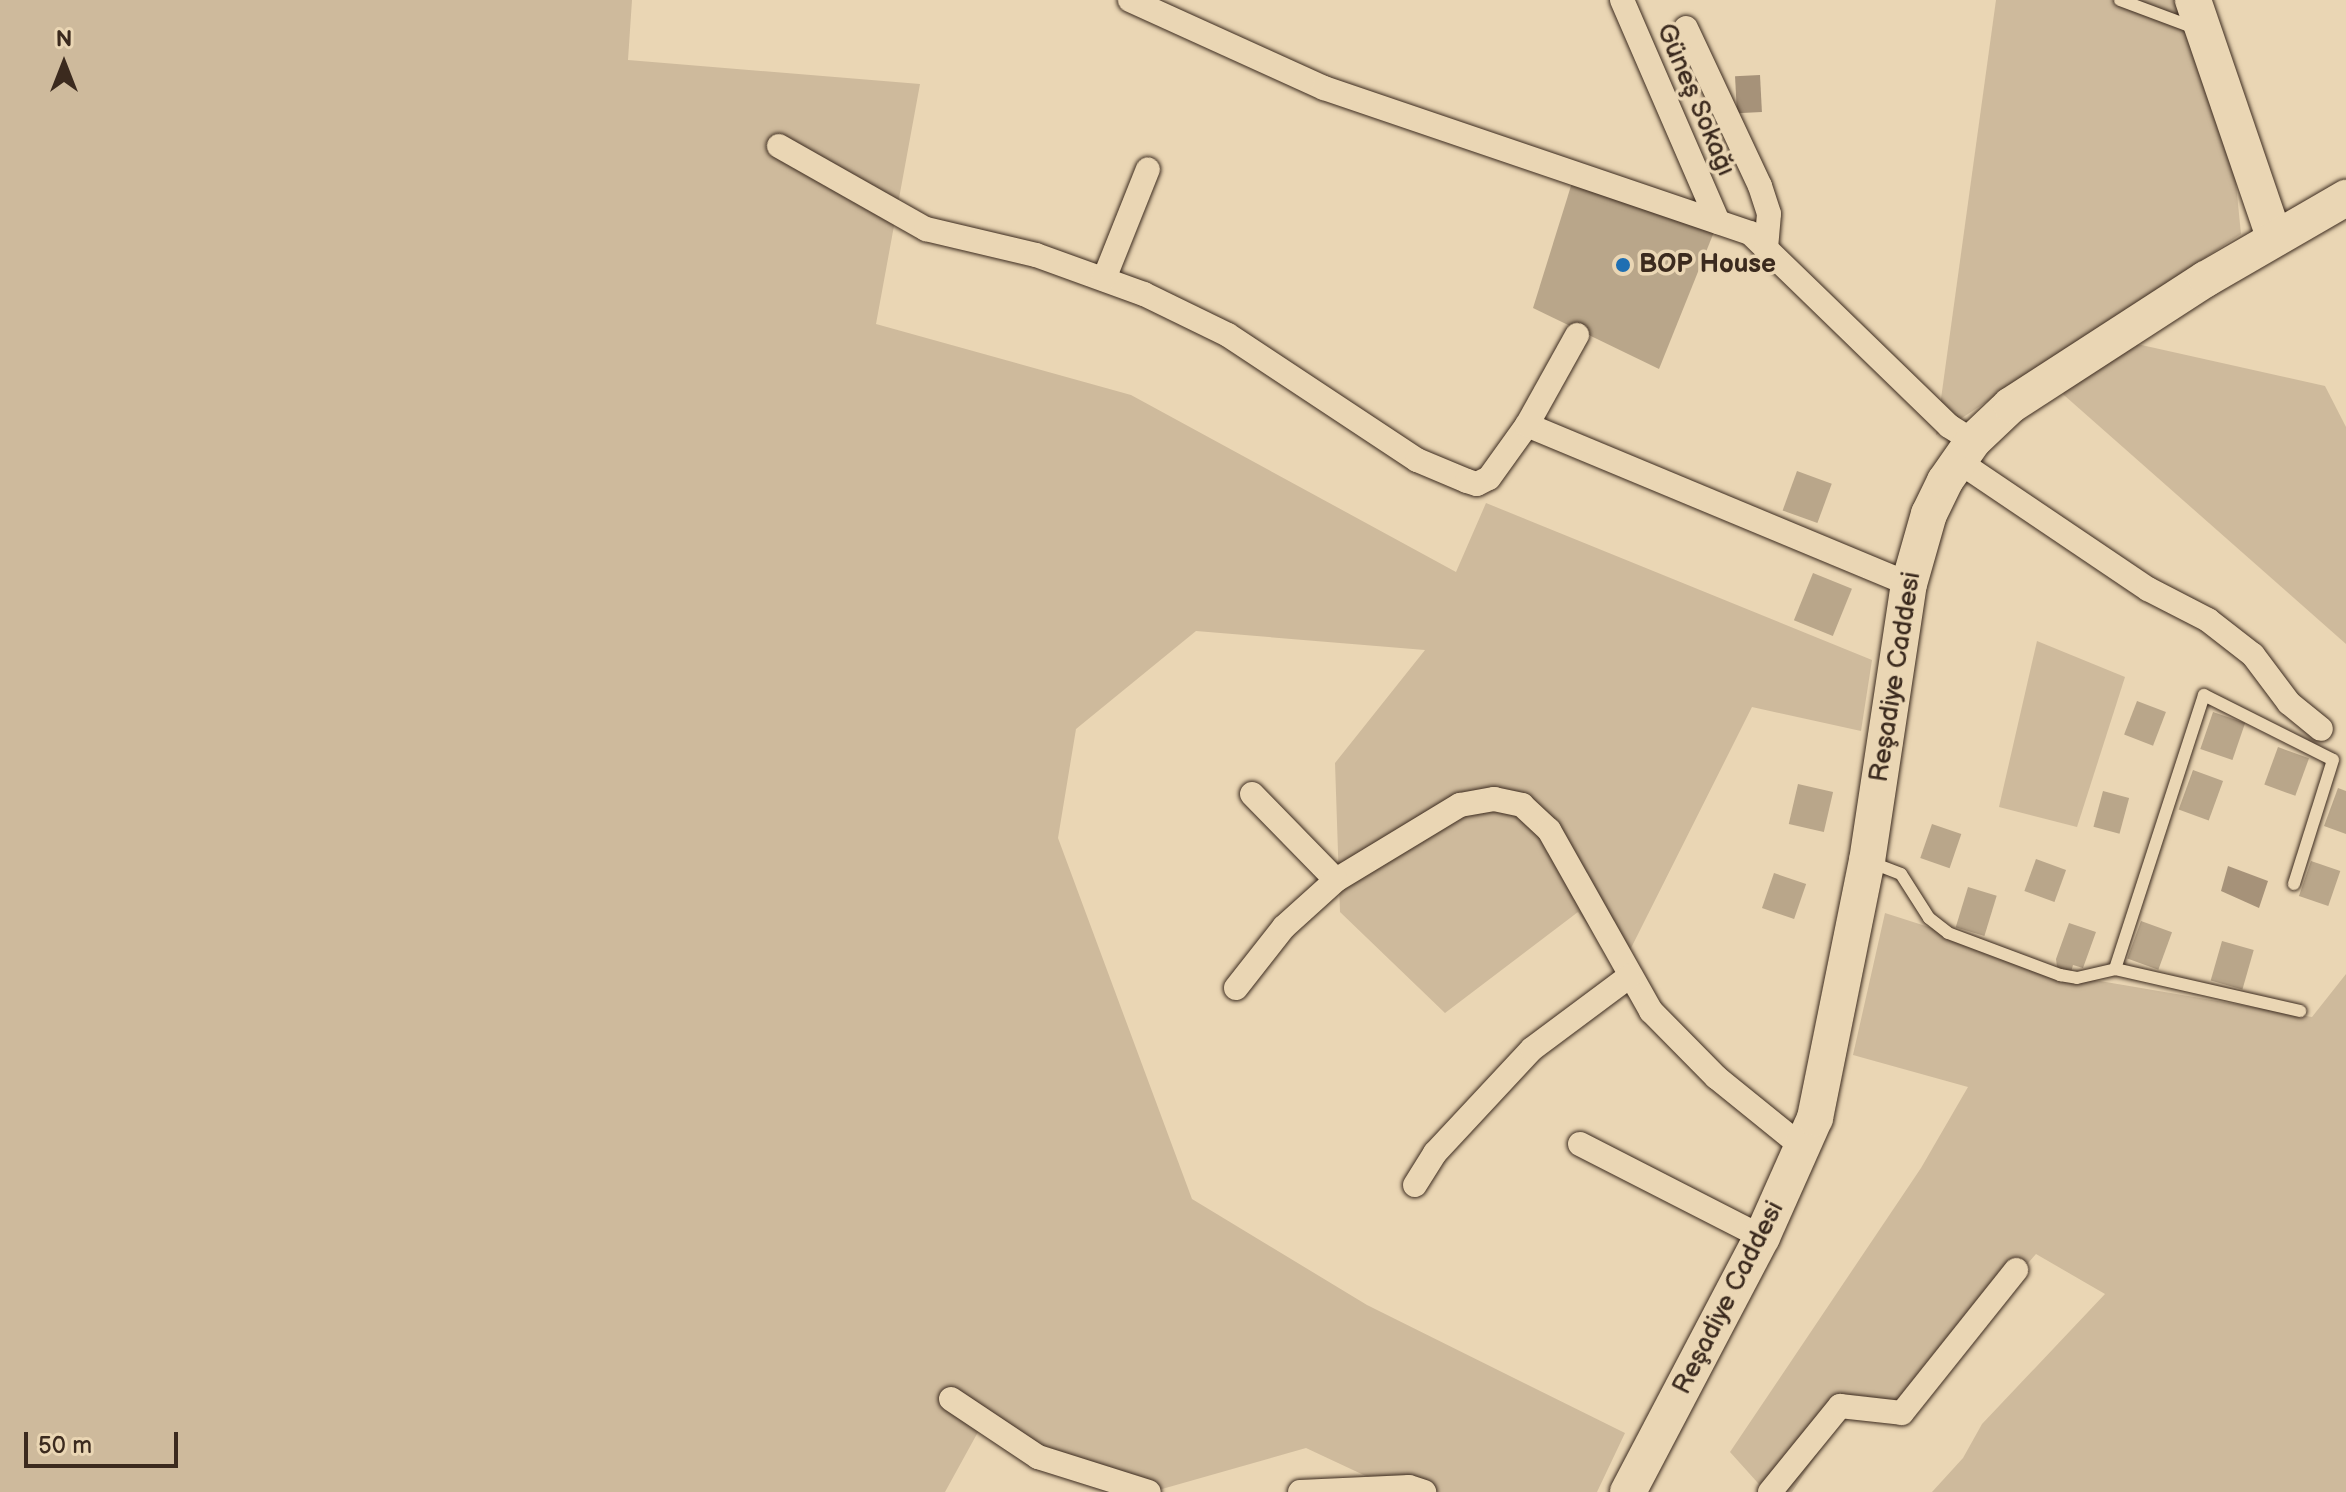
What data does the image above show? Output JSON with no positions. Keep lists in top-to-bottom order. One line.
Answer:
{"streets":{"street":["Güneş Sokağı","Reşadiye Caddesi"]},"places":["BOP House"],"scale_bar":"50 m","north":"top"}
